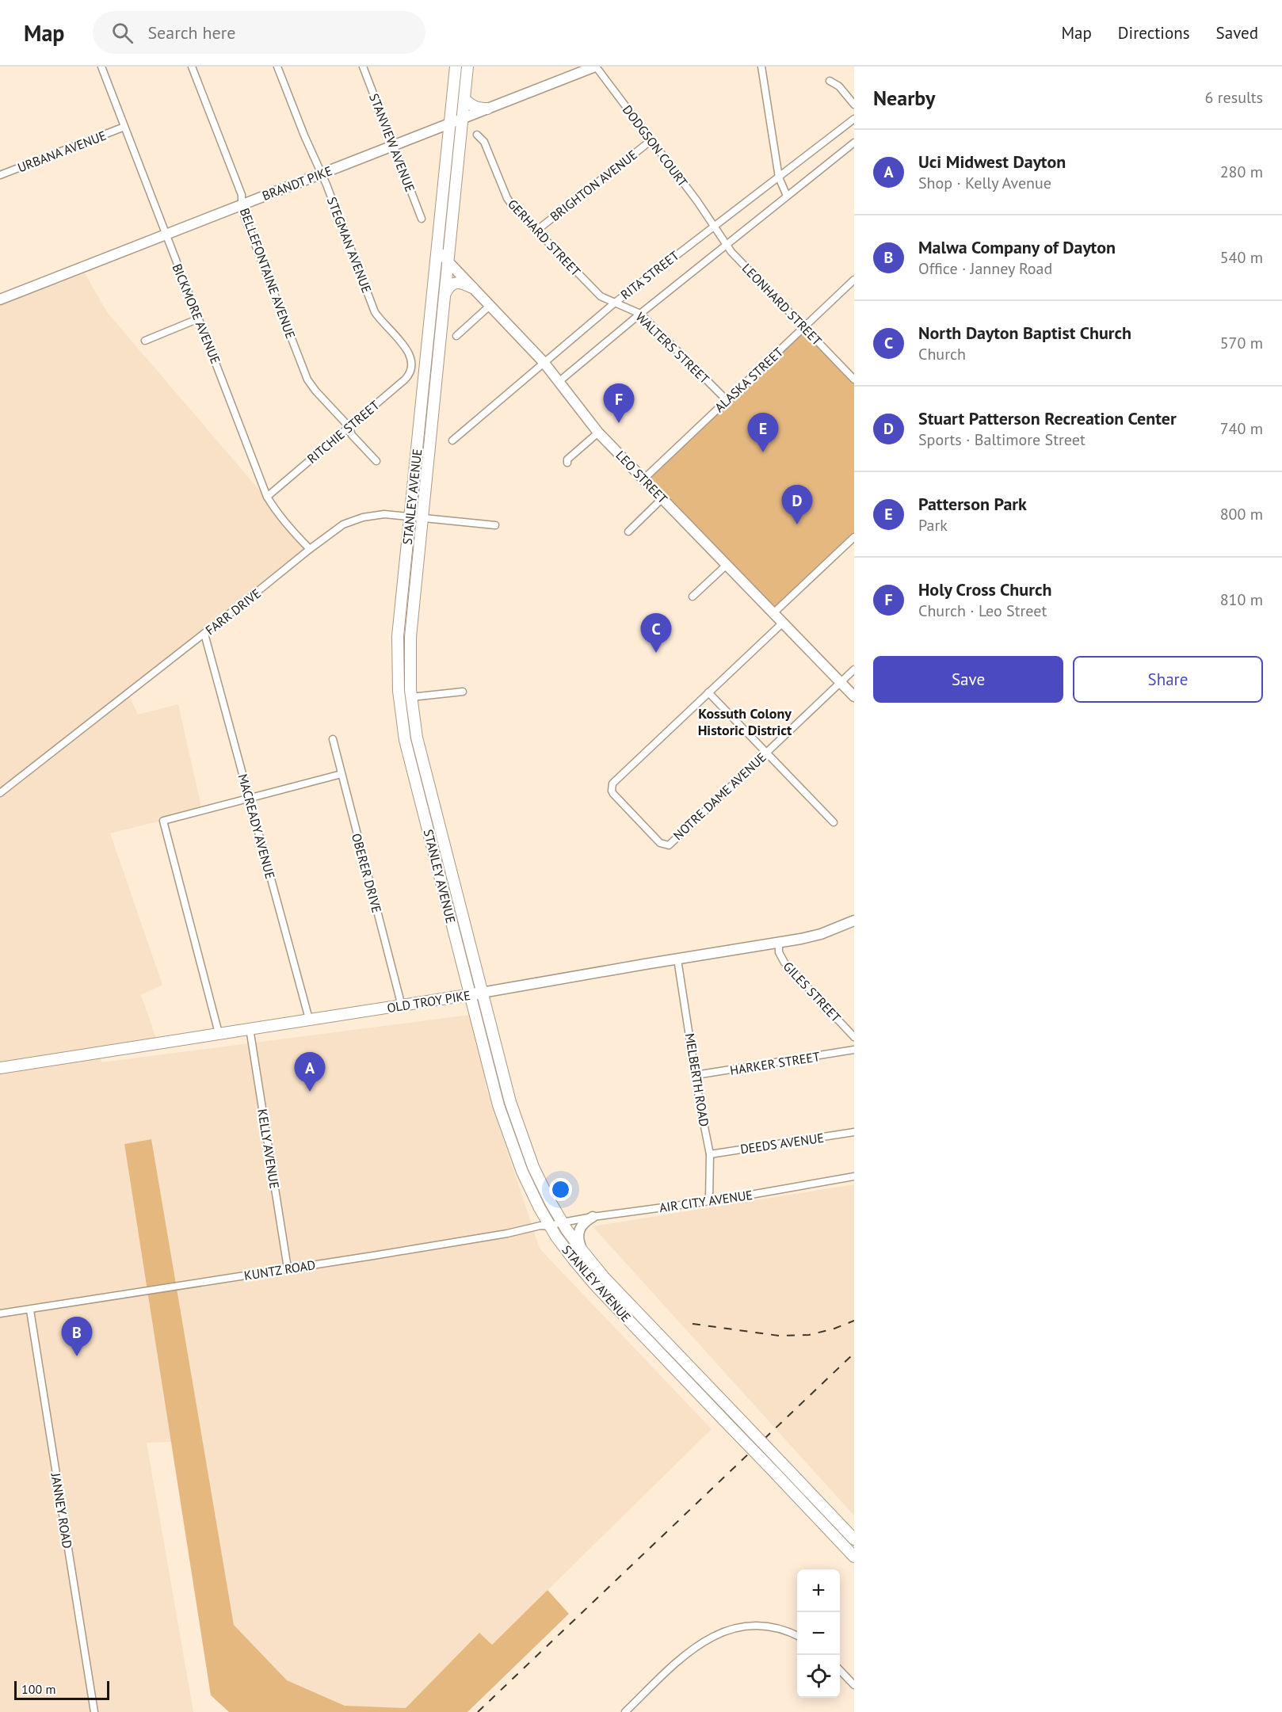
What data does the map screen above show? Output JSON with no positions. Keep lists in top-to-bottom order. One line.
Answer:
{"streets":{"main road":["BRANDT PIKE","LEO STREET","STANLEY AVENUE","OLD TROY PIKE"],"street":["STANVIEW AVENUE","DODGSON COURT","URBANA AVENUE","BRIGHTON AVENUE","GERHARD STREET","STEGMAN AVENUE","BELLEFONTAINE AVENUE","RITA STREET","LEONHARD STREET","BICKMORE AVENUE","WALTERS STREET","ALASKA STREET","RITCHIE STREET","FARR DRIVE","NOTRE DAME AVENUE","MACREADY AVENUE","OBERER DRIVE","GILES STREET","HARKER STREET","MELBERTH ROAD","DEEDS AVENUE","KELLY AVENUE","AIR CITY AVENUE","KUNTZ ROAD","JANNEY ROAD"]},"crossings":[["STANVIEW AVENUE","BRANDT PIKE"],["DODGSON COURT","BRANDT PIKE"],["DODGSON COURT","BRIGHTON AVENUE"],["DODGSON COURT","RITA STREET"],["DODGSON COURT","LEONHARD STREET"],["URBANA AVENUE","BICKMORE AVENUE"],["BRANDT PIKE","STEGMAN AVENUE"],["BRANDT PIKE","BELLEFONTAINE AVENUE"],["BRANDT PIKE","BICKMORE AVENUE"],["BRANDT PIKE","STANLEY AVENUE"],["BRIGHTON AVENUE","GERHARD STREET"],["GERHARD STREET","RITA STREET"],["GERHARD STREET","WALTERS STREET"],["STEGMAN AVENUE","RITCHIE STREET"],["BELLEFONTAINE AVENUE","RITCHIE STREET"],["RITA STREET","LEONHARD STREET"],["RITA STREET","WALTERS STREET"],["RITA STREET","LEO STREET"],["LEONHARD STREET","ALASKA STREET"],["BICKMORE AVENUE","RITCHIE STREET"],["BICKMORE AVENUE","FARR DRIVE"],["WALTERS STREET","ALASKA STREET"],["ALASKA STREET","LEO STREET"],["LEO STREET","STANLEY AVENUE"],["LEO STREET","NOTRE DAME AVENUE"],["STANLEY AVENUE","FARR DRIVE"],["STANLEY AVENUE","OLD TROY PIKE"],["STANLEY AVENUE","AIR CITY AVENUE"],["STANLEY AVENUE","KUNTZ ROAD"],["FARR DRIVE","MACREADY AVENUE"],["MACREADY AVENUE","OLD TROY PIKE"],["OBERER DRIVE","OLD TROY PIKE"],["GILES STREET","OLD TROY PIKE"],["OLD TROY PIKE","MELBERTH ROAD"],["OLD TROY PIKE","KELLY AVENUE"],["HARKER STREET","MELBERTH ROAD"],["MELBERTH ROAD","DEEDS AVENUE"],["MELBERTH ROAD","AIR CITY AVENUE"],["KELLY AVENUE","KUNTZ ROAD"],["AIR CITY AVENUE","KUNTZ ROAD"],["KUNTZ ROAD","JANNEY ROAD"]],"districts":["Kossuth Colony Historic District"],"scale_bar":"100 m","page":{"header":"Map","search":"Search here","nav":["Map","Directions","Saved"],"heading":["Nearby","6 results"],"list":[{"mark":"A","name":"Uci Midwest Dayton","note":"Shop · Kelly Avenue","value":"280 m"},{"mark":"B","name":"Malwa Company of Dayton","note":"Office · Janney Road","value":"540 m"},{"mark":"C","name":"North Dayton Baptist Church","note":"Church","value":"570 m"},{"mark":"D","name":"Stuart Patterson Recreation Center","note":"Sports · Baltimore Street","value":"740 m"},{"mark":"E","name":"Patterson Park","note":"Park","value":"800 m"},{"mark":"F","name":"Holy Cross Church","note":"Church · Leo Street","value":"810 m"}],"pins":["F","E","D","C","A","B"],"buttons":["Save","Share"],"map_buttons":["+","−"],"scale":"100 m"}}
